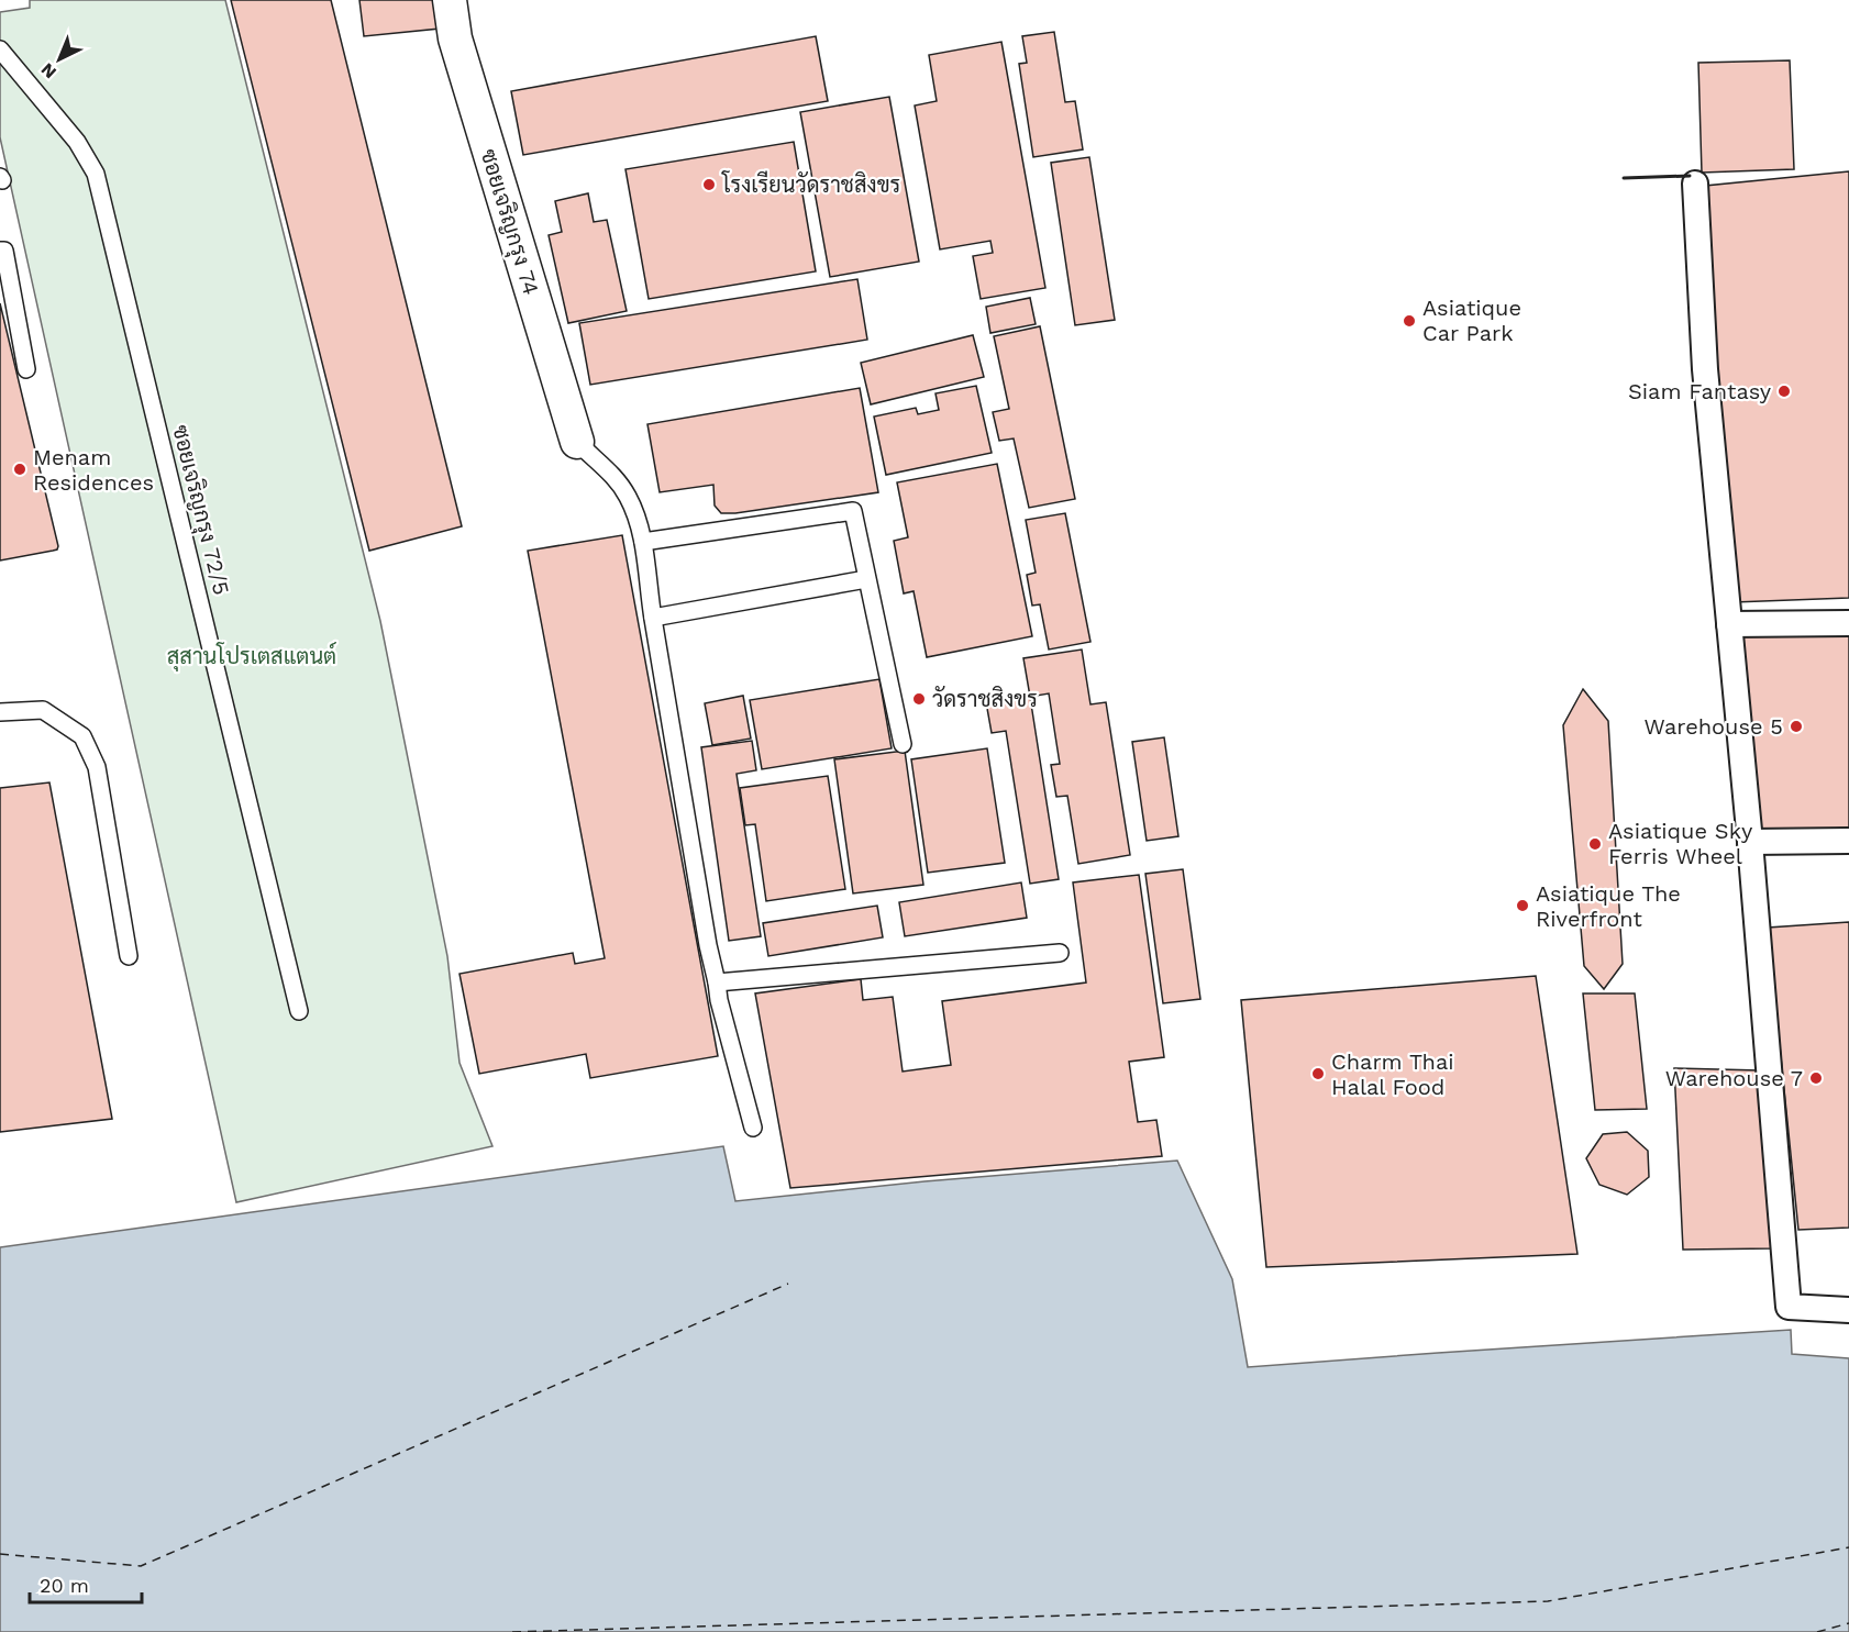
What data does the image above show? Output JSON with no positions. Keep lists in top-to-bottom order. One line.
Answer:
{"streets":{"street":["ซอยเจริญกรุง 74"],"lane":["ซอยเจริญกรุง 72/5"]},"parks":["สุสานโปรเตสแตนต์"],"places":["โรงเรียนวัดราชสิงขร","Asiatique Car Park","Siam Fantasy","Menam Residences","วัดราชสิงขร","Warehouse 5","Asiatique Sky Ferris Wheel","Asiatique The Riverfront","Charm Thai Halal Food","Warehouse 7"],"scale_bar":"20 m","north":"bottom left"}
